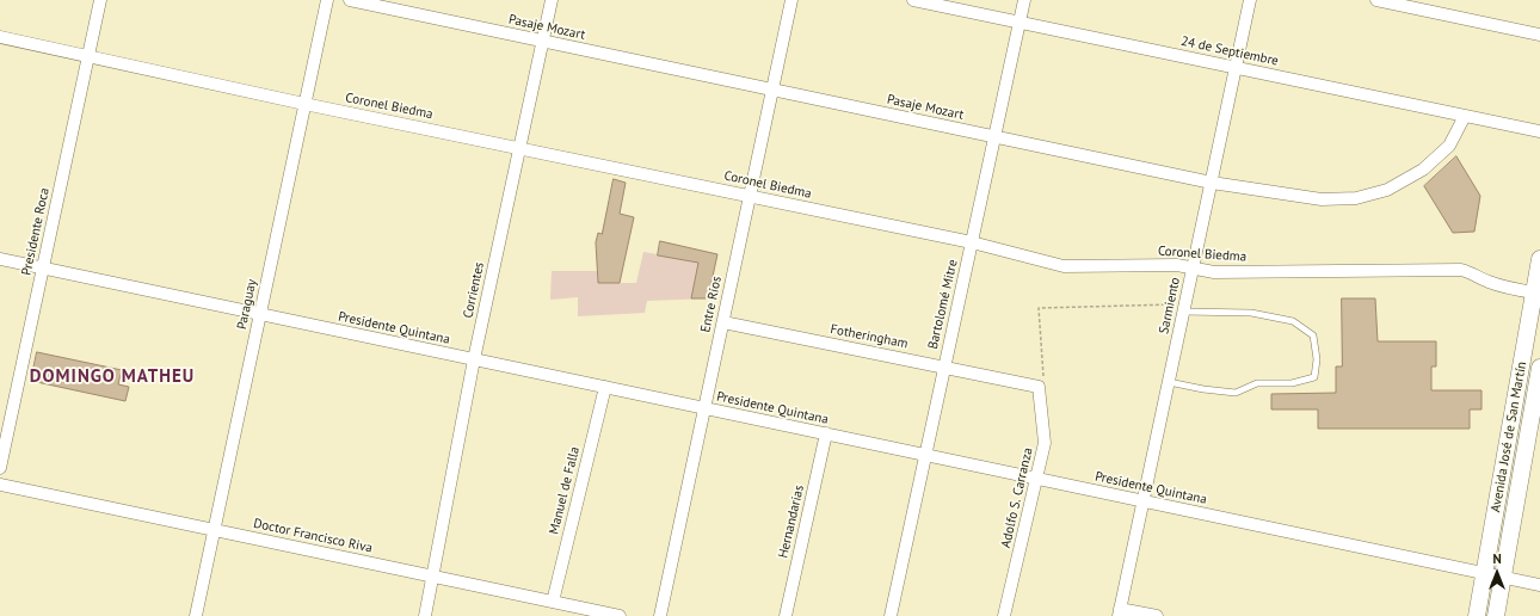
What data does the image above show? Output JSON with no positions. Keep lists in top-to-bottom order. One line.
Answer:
{"streets":{"main road":["Avenida José de San Martín"],"street":["Pasaje Mozart","24 de Septiembre","Coronel Biedma","Presidente Roca","Corrientes","Paraguay","Entre Ríos","Bartolomé Mitre","Sarmiento","Presidente Quintana","Fotheringham","Manuel de Falla","Adolfo S. Carranza","Hernandarias","Doctor Francisco Riva"]},"crossings":[["Pasaje Mozart","24 de Septiembre"],["Pasaje Mozart","Corrientes"],["Pasaje Mozart","Entre Ríos"],["Pasaje Mozart","Bartolomé Mitre"],["Pasaje Mozart","Sarmiento"],["24 de Septiembre","Bartolomé Mitre"],["24 de Septiembre","Sarmiento"],["Coronel Biedma","Presidente Roca"],["Coronel Biedma","Corrientes"],["Coronel Biedma","Paraguay"],["Coronel Biedma","Entre Ríos"],["Coronel Biedma","Bartolomé Mitre"],["Coronel Biedma","Sarmiento"],["Coronel Biedma","Avenida José de San Martín"],["Presidente Roca","Presidente Quintana"],["Corrientes","Presidente Quintana"],["Corrientes","Doctor Francisco Riva"],["Paraguay","Presidente Quintana"],["Paraguay","Doctor Francisco Riva"],["Entre Ríos","Presidente Quintana"],["Entre Ríos","Fotheringham"],["Bartolomé Mitre","Presidente Quintana"],["Bartolomé Mitre","Fotheringham"],["Sarmiento","Presidente Quintana"],["Presidente Quintana","Avenida José de San Martín"],["Presidente Quintana","Manuel de Falla"],["Presidente Quintana","Adolfo S. Carranza"],["Presidente Quintana","Hernandarias"],["Fotheringham","Adolfo S. Carranza"],["Manuel de Falla","Doctor Francisco Riva"]],"districts":["DOMINGO MATHEU"],"north":"top"}
